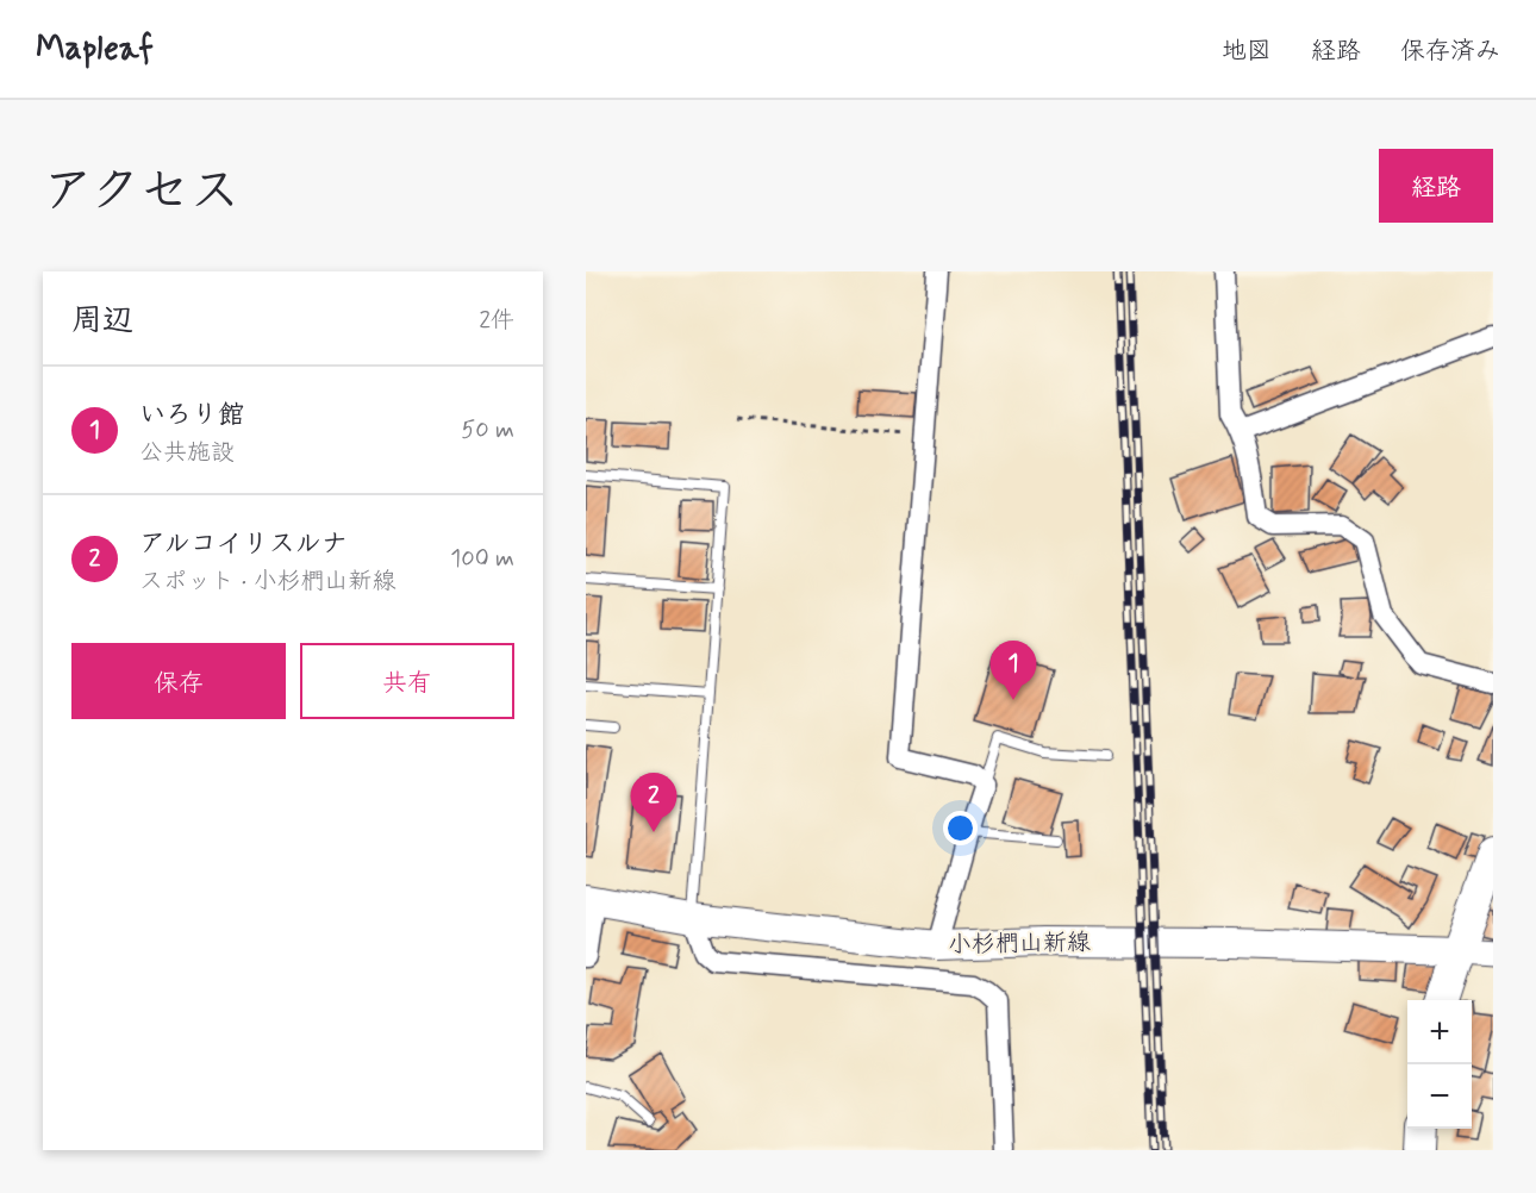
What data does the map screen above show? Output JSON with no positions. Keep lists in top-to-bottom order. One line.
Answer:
{"streets":{"main road":["小杉椚山新線"]},"page":{"header":"Mapleaf","nav":["地図","経路","保存済み"],"title":"アクセス","buttons":["経路",["保存","共有"]],"heading":["周辺","2件"],"list":[{"mark":"1","name":"いろり館","note":"公共施設","value":"50 m"},{"mark":"2","name":"アルコイリスルナ","note":"スポット · 小杉椚山新線","value":"100 m"}],"pins":["1","2"],"map_buttons":["+","−"]}}
